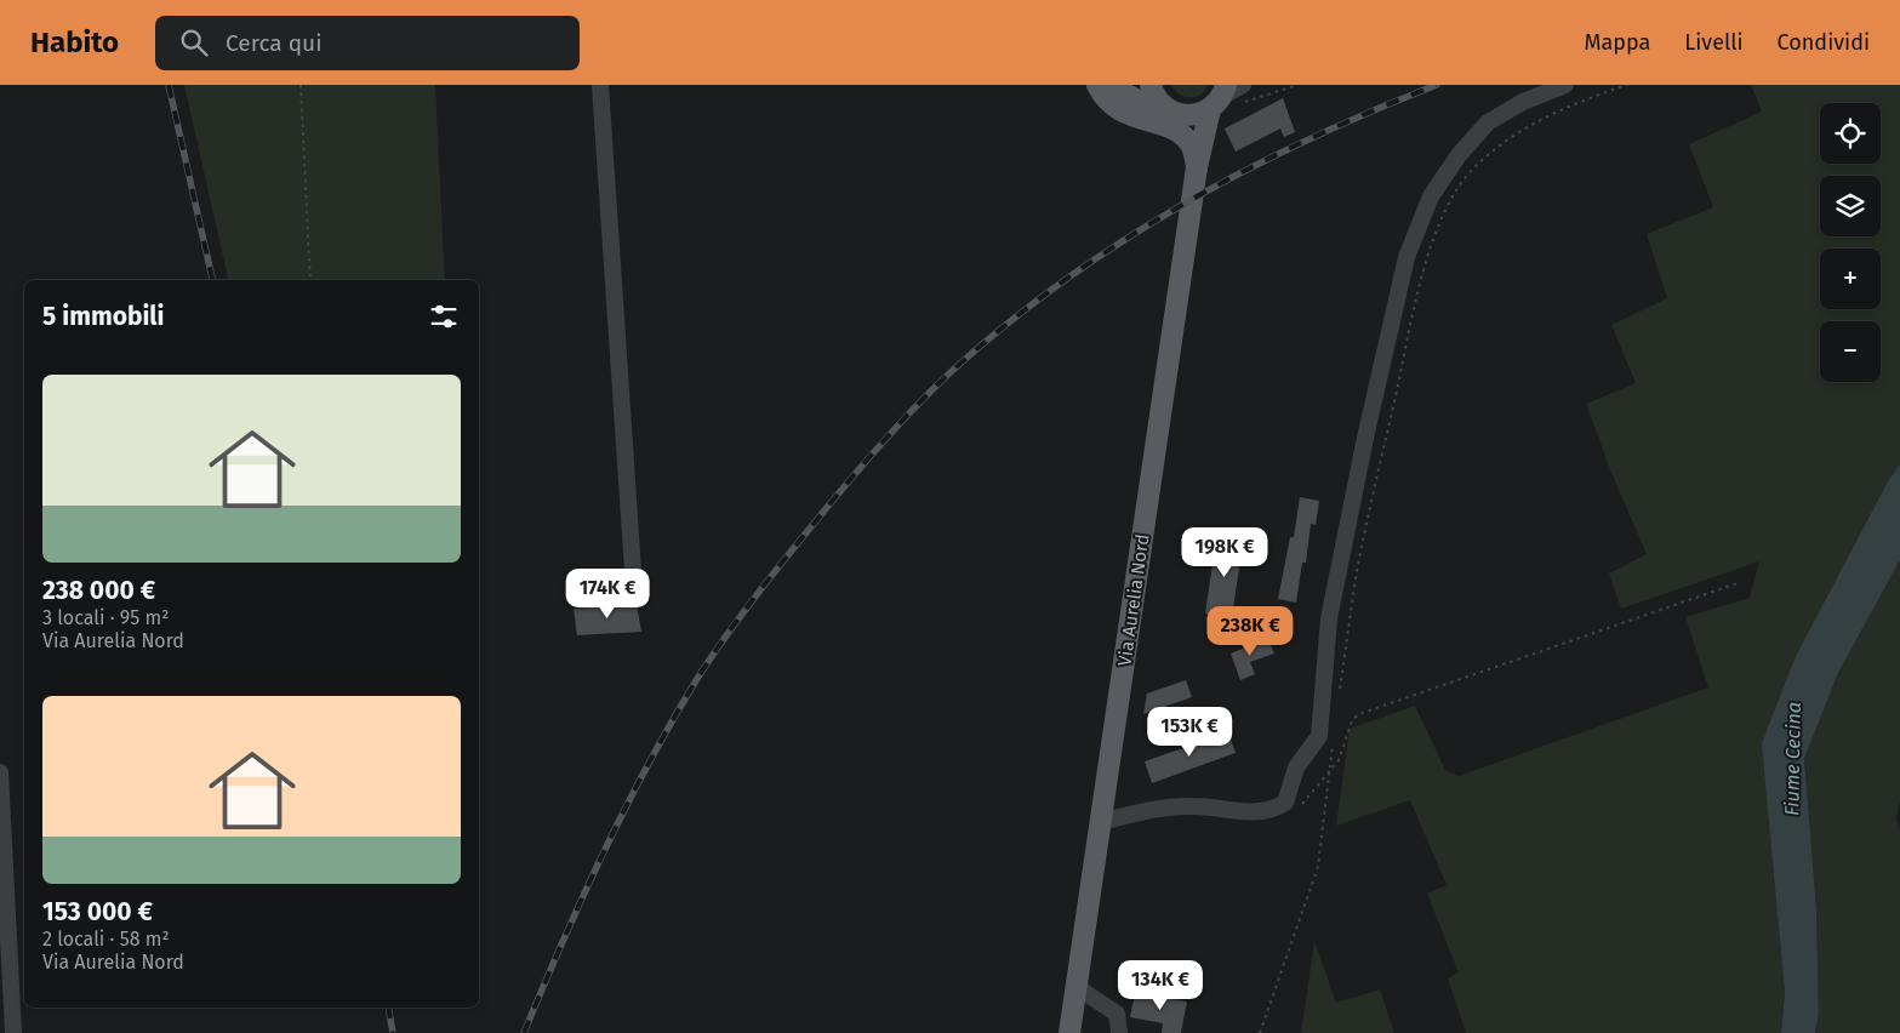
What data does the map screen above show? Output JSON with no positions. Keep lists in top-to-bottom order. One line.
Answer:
{"streets":{"main road":["Via Aurelia Nord"]},"water":["Fiume Cecina"],"page":{"header":"Habito","search":"Cerca qui","nav":["Mappa","Livelli","Condividi"],"map_buttons":["+","−"],"heading":"5 immobili","list":[{"name":"238 000 €","note":"3 locali · 95 m² · Via Aurelia Nord"},{"name":"153 000 €","note":"2 locali · 58 m² · Via Aurelia Nord"}],"price":["198K €","174K €","238K €","153K €","134K €"]}}
